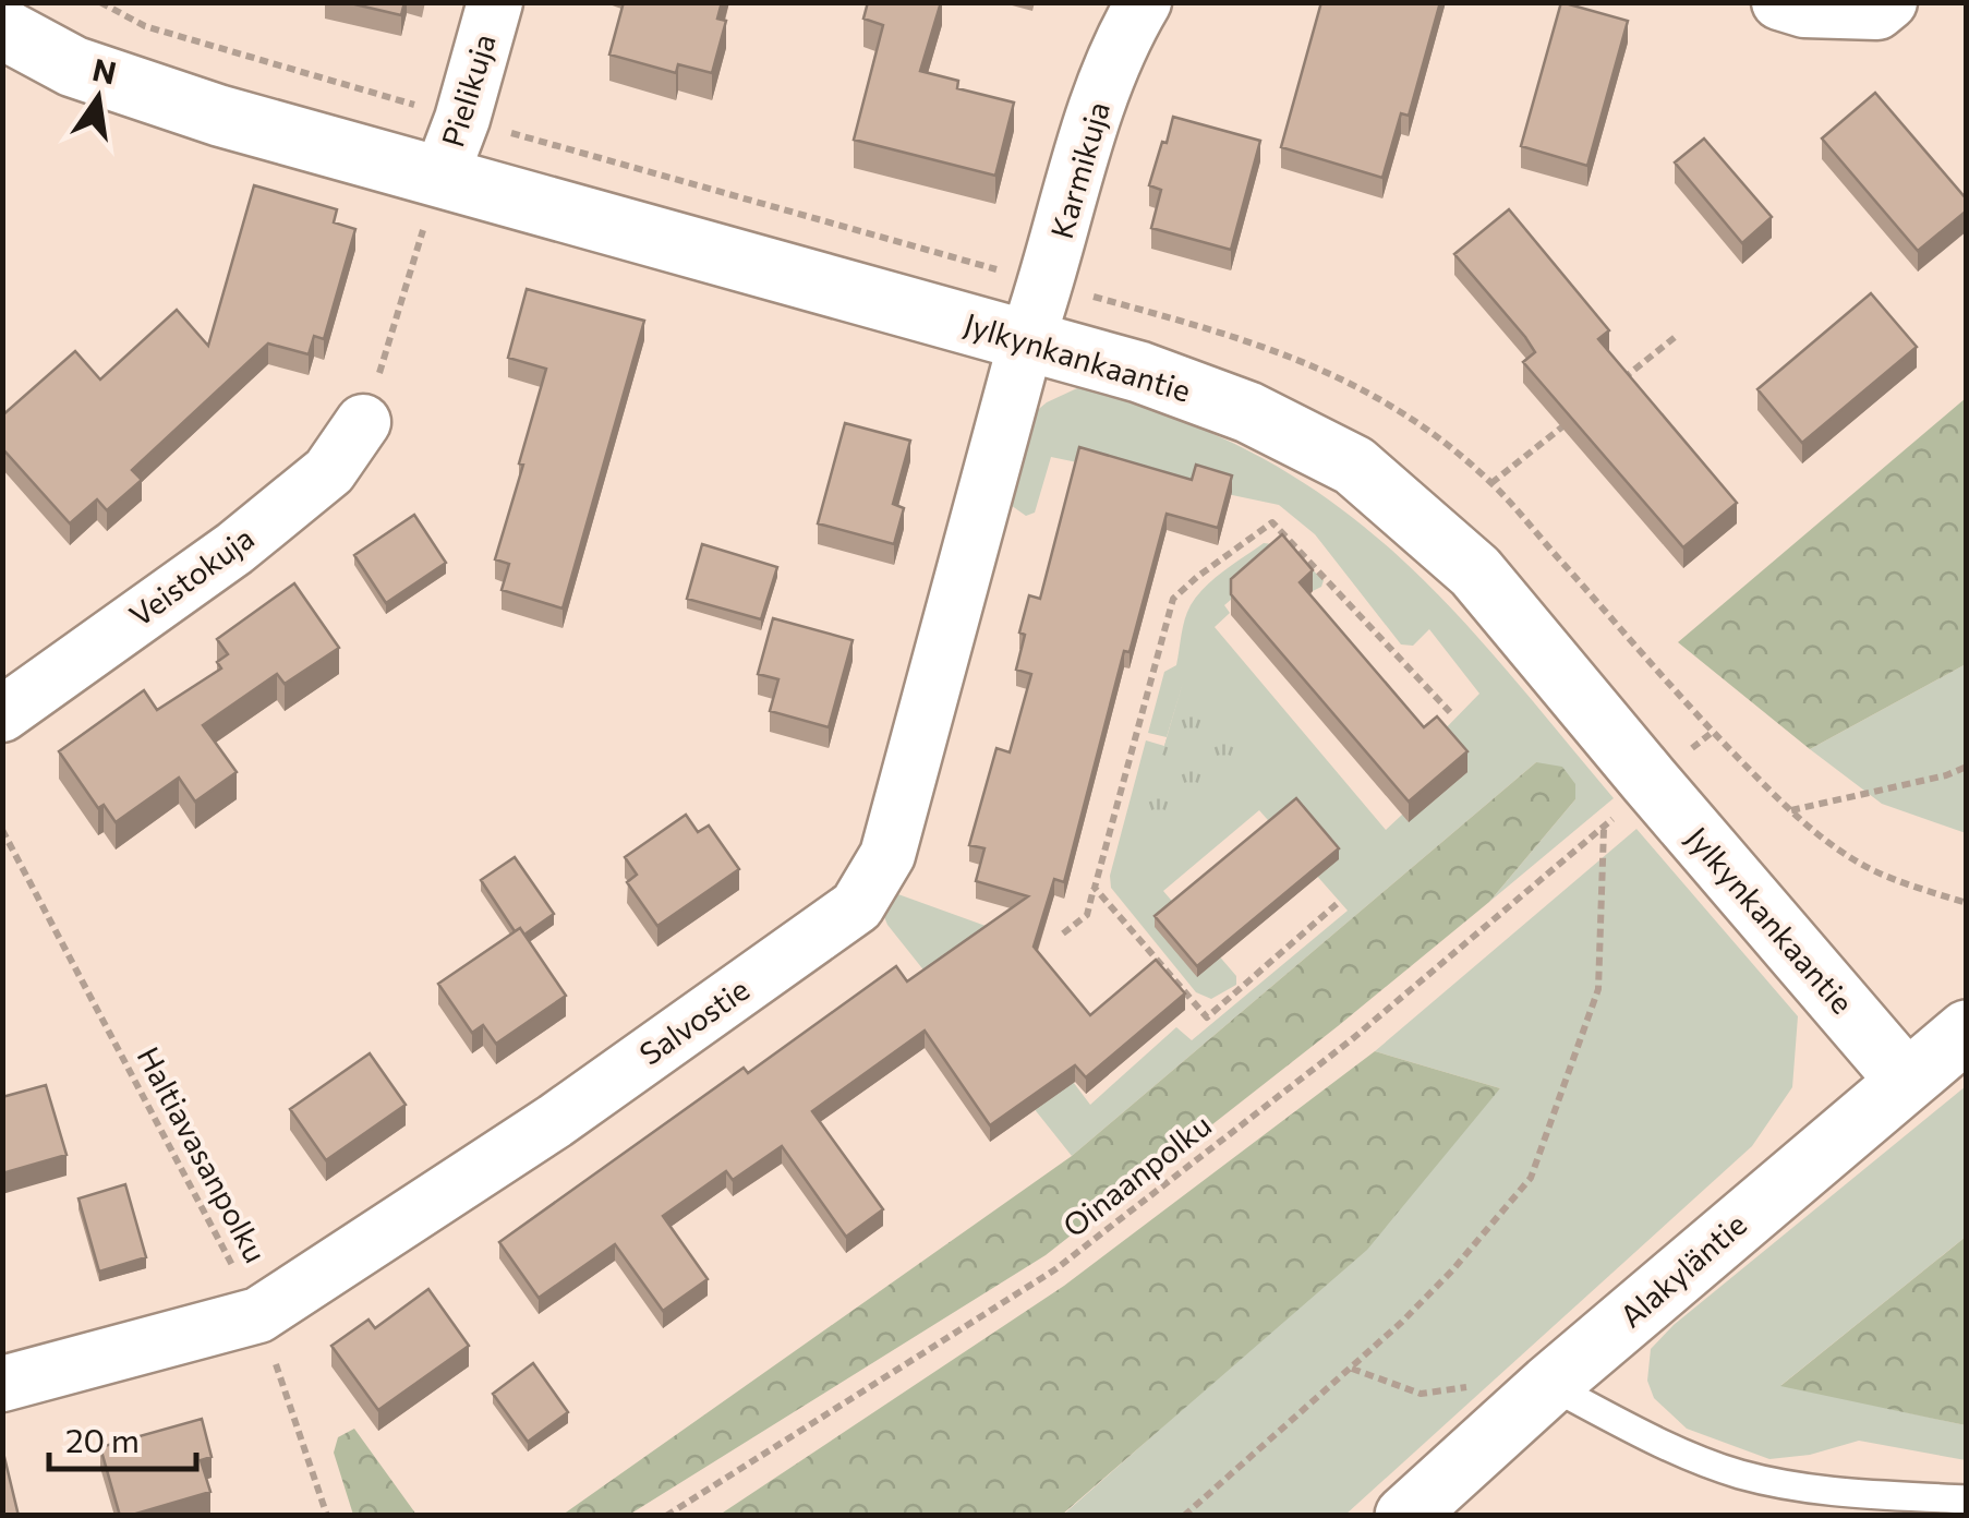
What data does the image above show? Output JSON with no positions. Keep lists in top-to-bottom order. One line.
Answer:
{"streets":{"street":["Pielikuja","Karmikuja","Jylkynkankaantie","Veistokuja","Salvostie","Alakyläntie"],"path":["Haltiavasanpolku","Oinaanpolku"]},"crossings":[["Pielikuja","Jylkynkankaantie"],["Karmikuja","Jylkynkankaantie"],["Karmikuja","Salvostie"],["Jylkynkankaantie","Salvostie"],["Jylkynkankaantie","Alakyläntie"],["Salvostie","Haltiavasanpolku"]],"scale_bar":"20 m","north":"top"}
